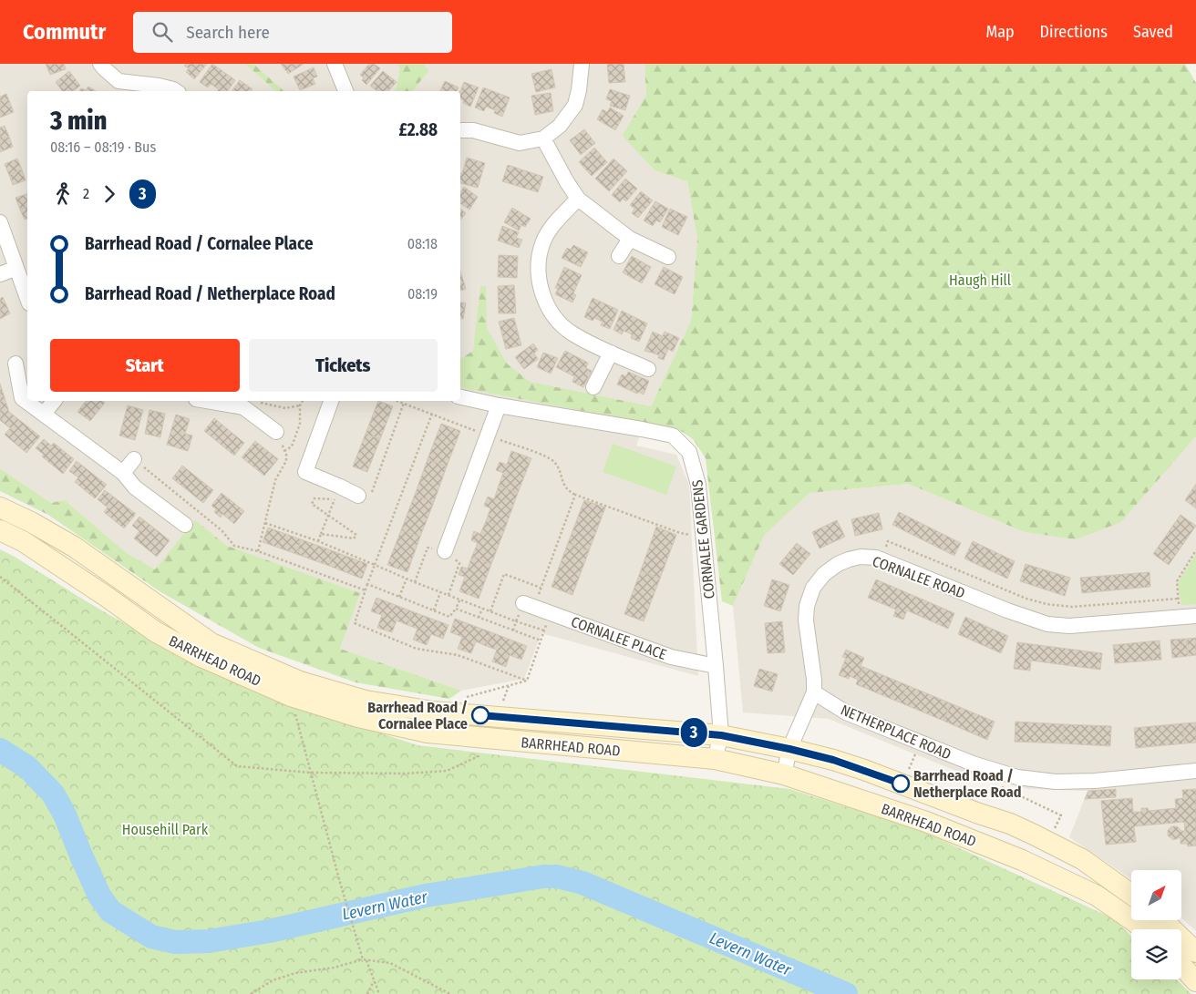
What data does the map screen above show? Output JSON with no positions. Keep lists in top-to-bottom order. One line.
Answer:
{"streets":{"main road":["BARRHEAD ROAD"],"street":["CORNALEE GARDENS","CORNALEE ROAD","CORNALEE PLACE","NETHERPLACE ROAD"]},"crossings":[["CORNALEE GARDENS","CORNALEE PLACE"],["CORNALEE GARDENS","BARRHEAD ROAD"],["CORNALEE ROAD","BARRHEAD ROAD"],["CORNALEE ROAD","NETHERPLACE ROAD"]],"water":["Levern Water"],"parks":["Haugh Hill","Househill Park"],"places":["Barrhead Road / Cornalee Place","Barrhead Road / Netherplace Road"],"lines":["bus line 3"],"north":"top right","page":{"header":"Commutr","search":"Search here","nav":["Map","Directions","Saved"],"on_map":"3","heading":["3 min","08:16 – 08:19 · Bus","£2.88"],"legs":["2","3"],"list":[{"name":"Barrhead Road / Cornalee Place","value":"08:18"},{"name":"Barrhead Road / Netherplace Road","value":"08:19"}],"buttons":["Start","Tickets"]}}
